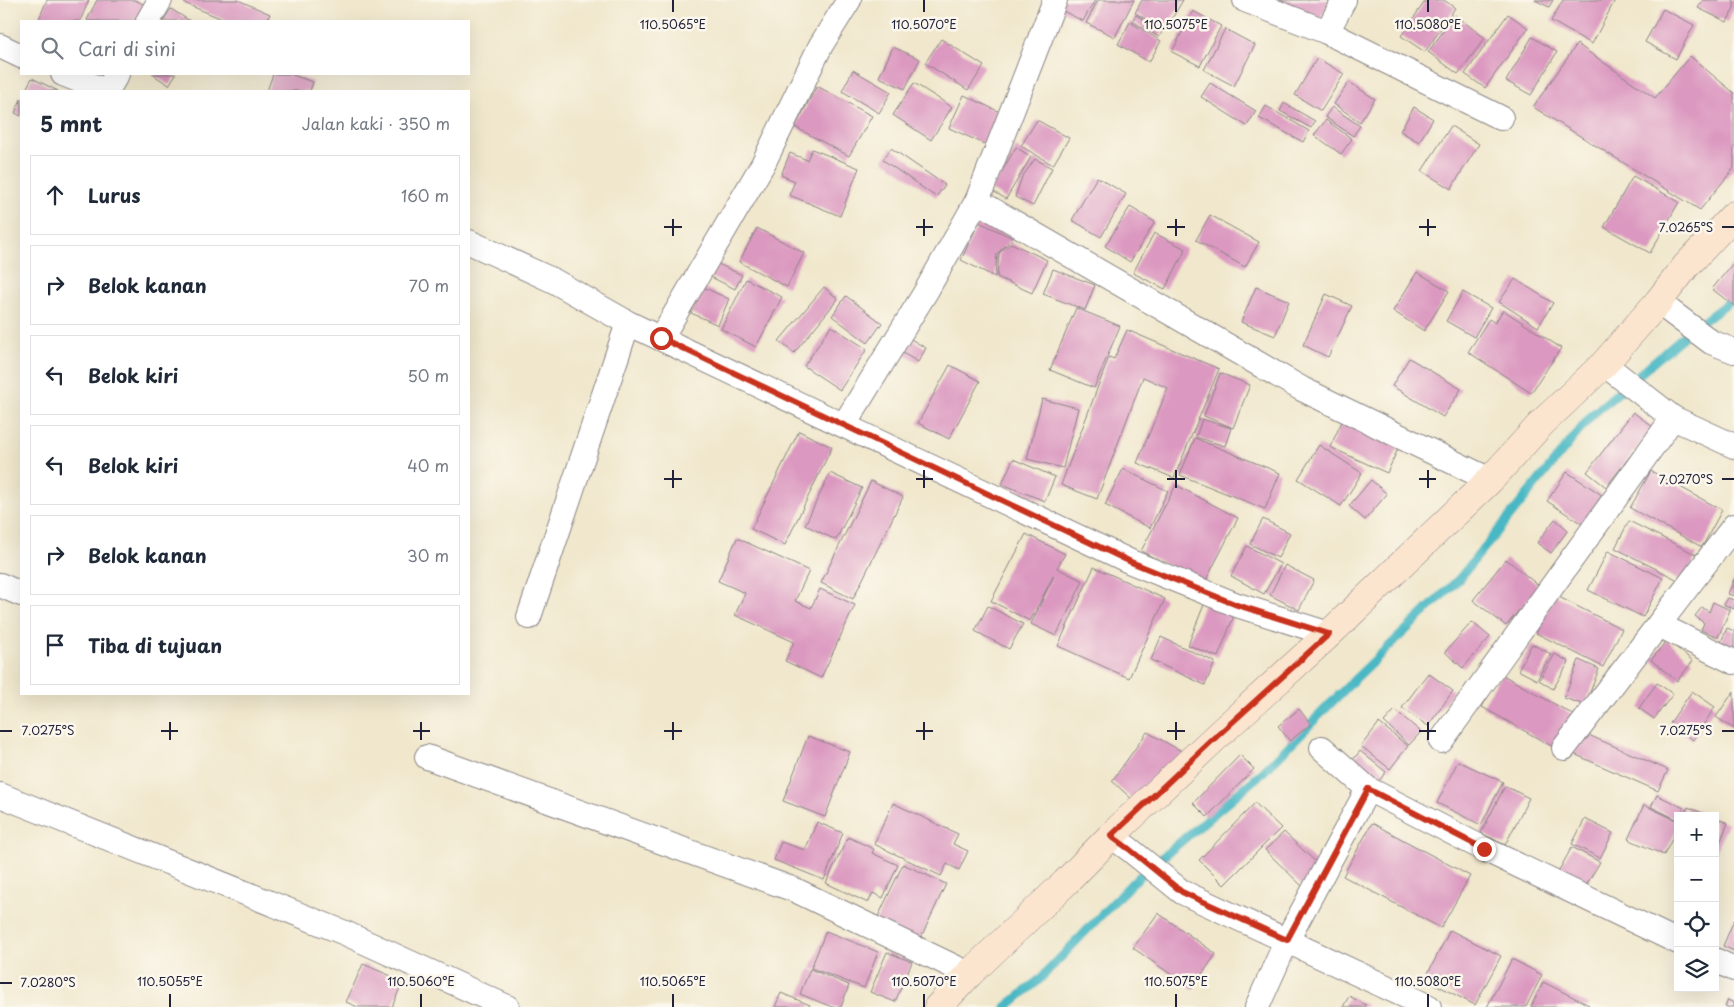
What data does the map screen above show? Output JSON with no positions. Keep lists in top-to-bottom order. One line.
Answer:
{"page":{"search":"Cari di sini","heading":["5 mnt","Jalan kaki · 350 m"],"list":[["Lurus","160 m"],["Belok kanan","70 m"],["Belok kiri","50 m"],["Belok kiri","40 m"],["Belok kanan","30 m"],"Tiba di tujuan"],"map_buttons":["+","−"]},"coordinates":["110.5065°E","110.5070°E","110.5075°E","110.5080°E","7.0265°S","7.0270°S","7.0275°S","110.5055°E","110.5060°E","7.0280°S"]}
